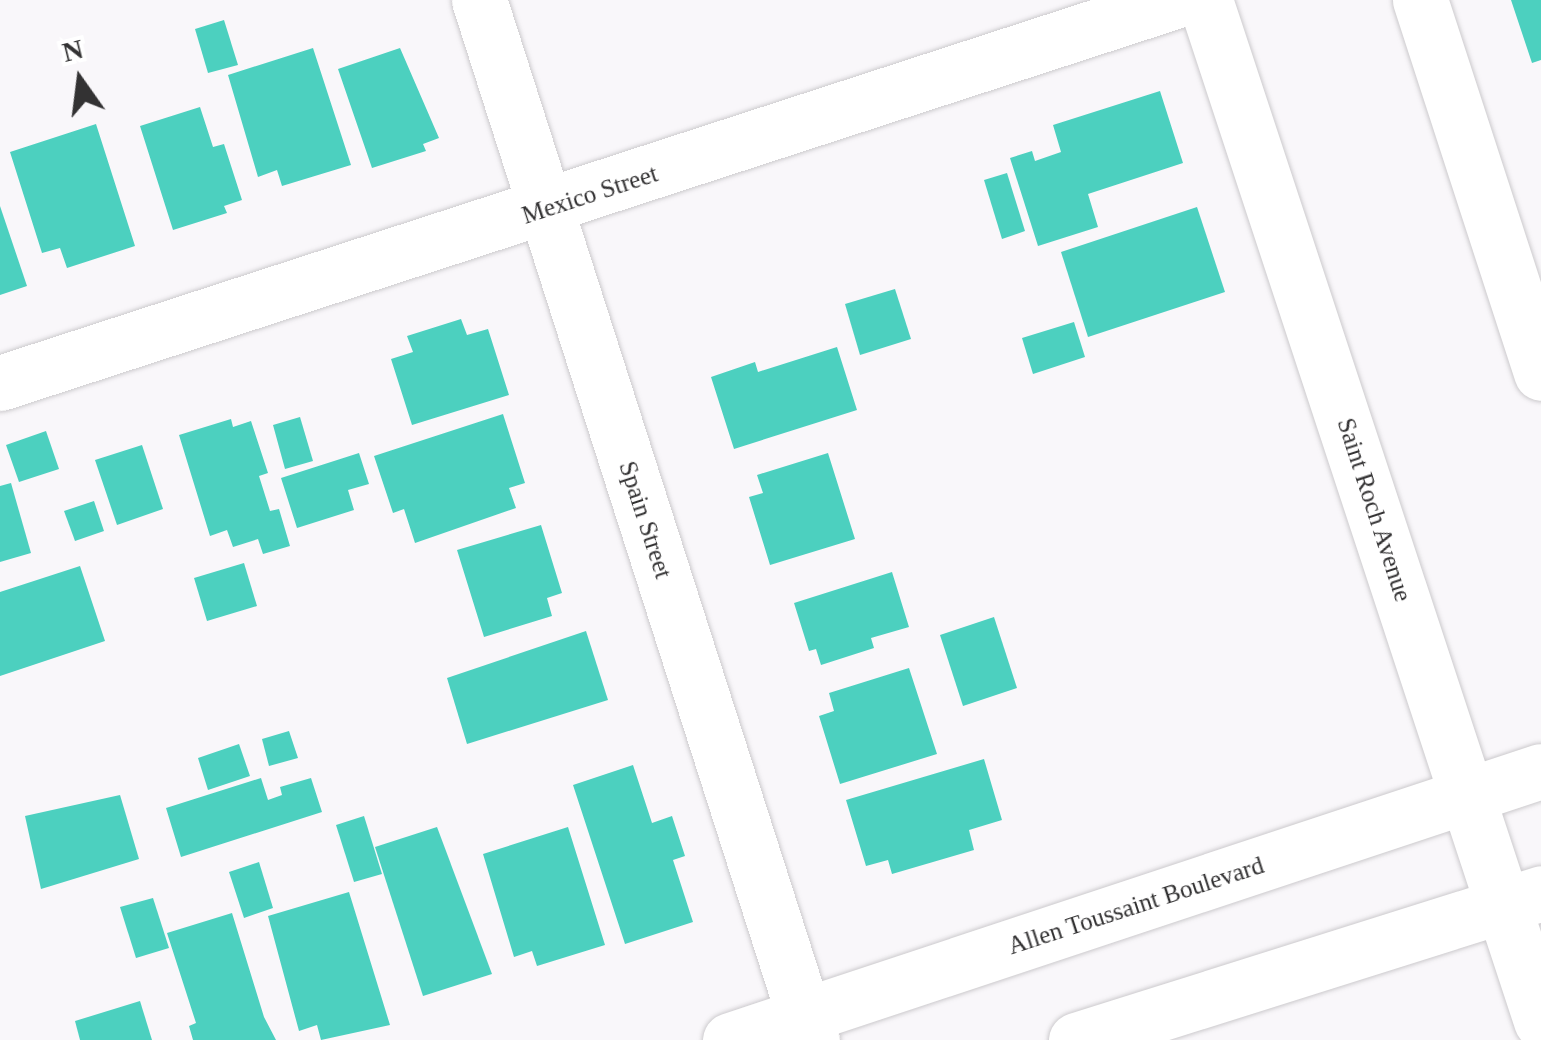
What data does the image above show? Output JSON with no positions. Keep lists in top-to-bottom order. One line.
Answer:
{"streets":{"street":["Mexico Street","Saint Roch Avenue","Spain Street","Allen Toussaint Boulevard"]},"crossings":[["Mexico Street","Spain Street"],["Saint Roch Avenue","Allen Toussaint Boulevard"],["Spain Street","Allen Toussaint Boulevard"]],"north":"top"}
